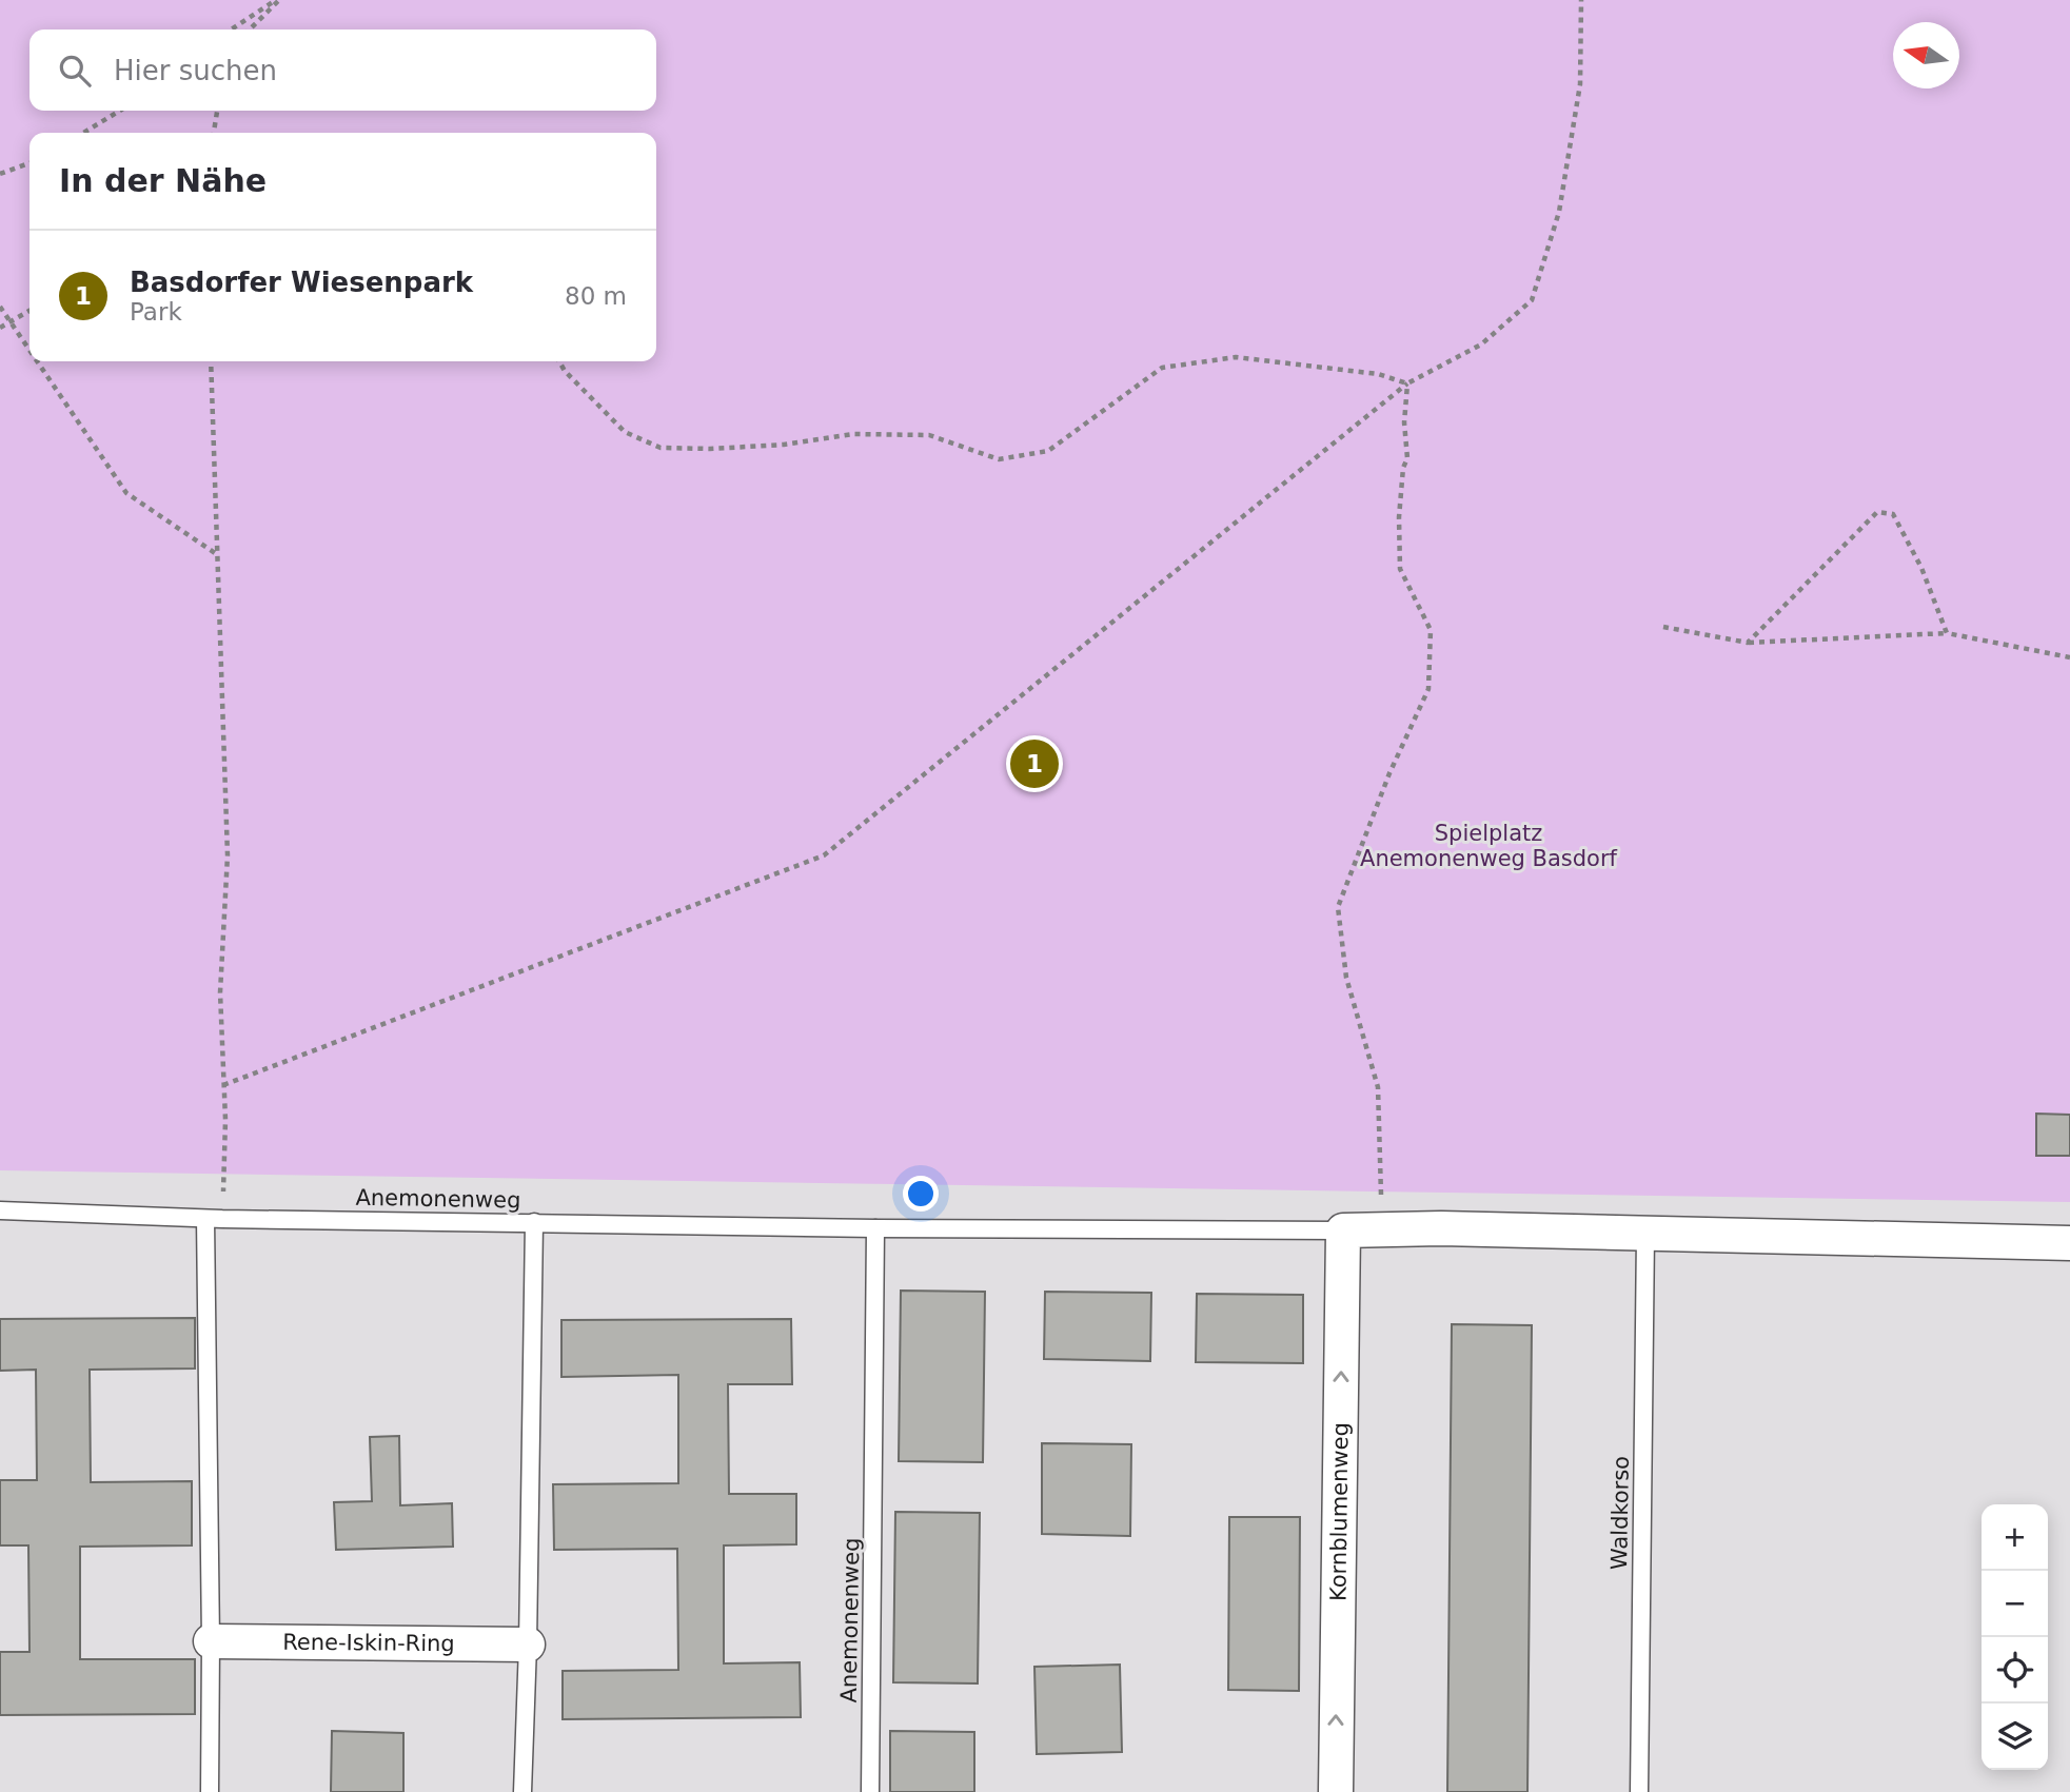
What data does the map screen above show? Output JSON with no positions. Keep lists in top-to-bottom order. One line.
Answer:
{"streets":{"street":["Kornblumenweg","Rene-Iskin-Ring"],"lane":["Anemonenweg","Waldkorso"]},"crossings":[["Anemonenweg","Kornblumenweg"]],"one_way":["Kornblumenweg"],"parks":["Spielplatz Anemonenweg Basdorf"],"north":"left","page":{"search":"Hier suchen","heading":"In der Nähe","list":[{"mark":"1","name":"Basdorfer Wiesenpark","note":"Park","value":"80 m"}],"pins":"1","map_buttons":["+","−"]}}
